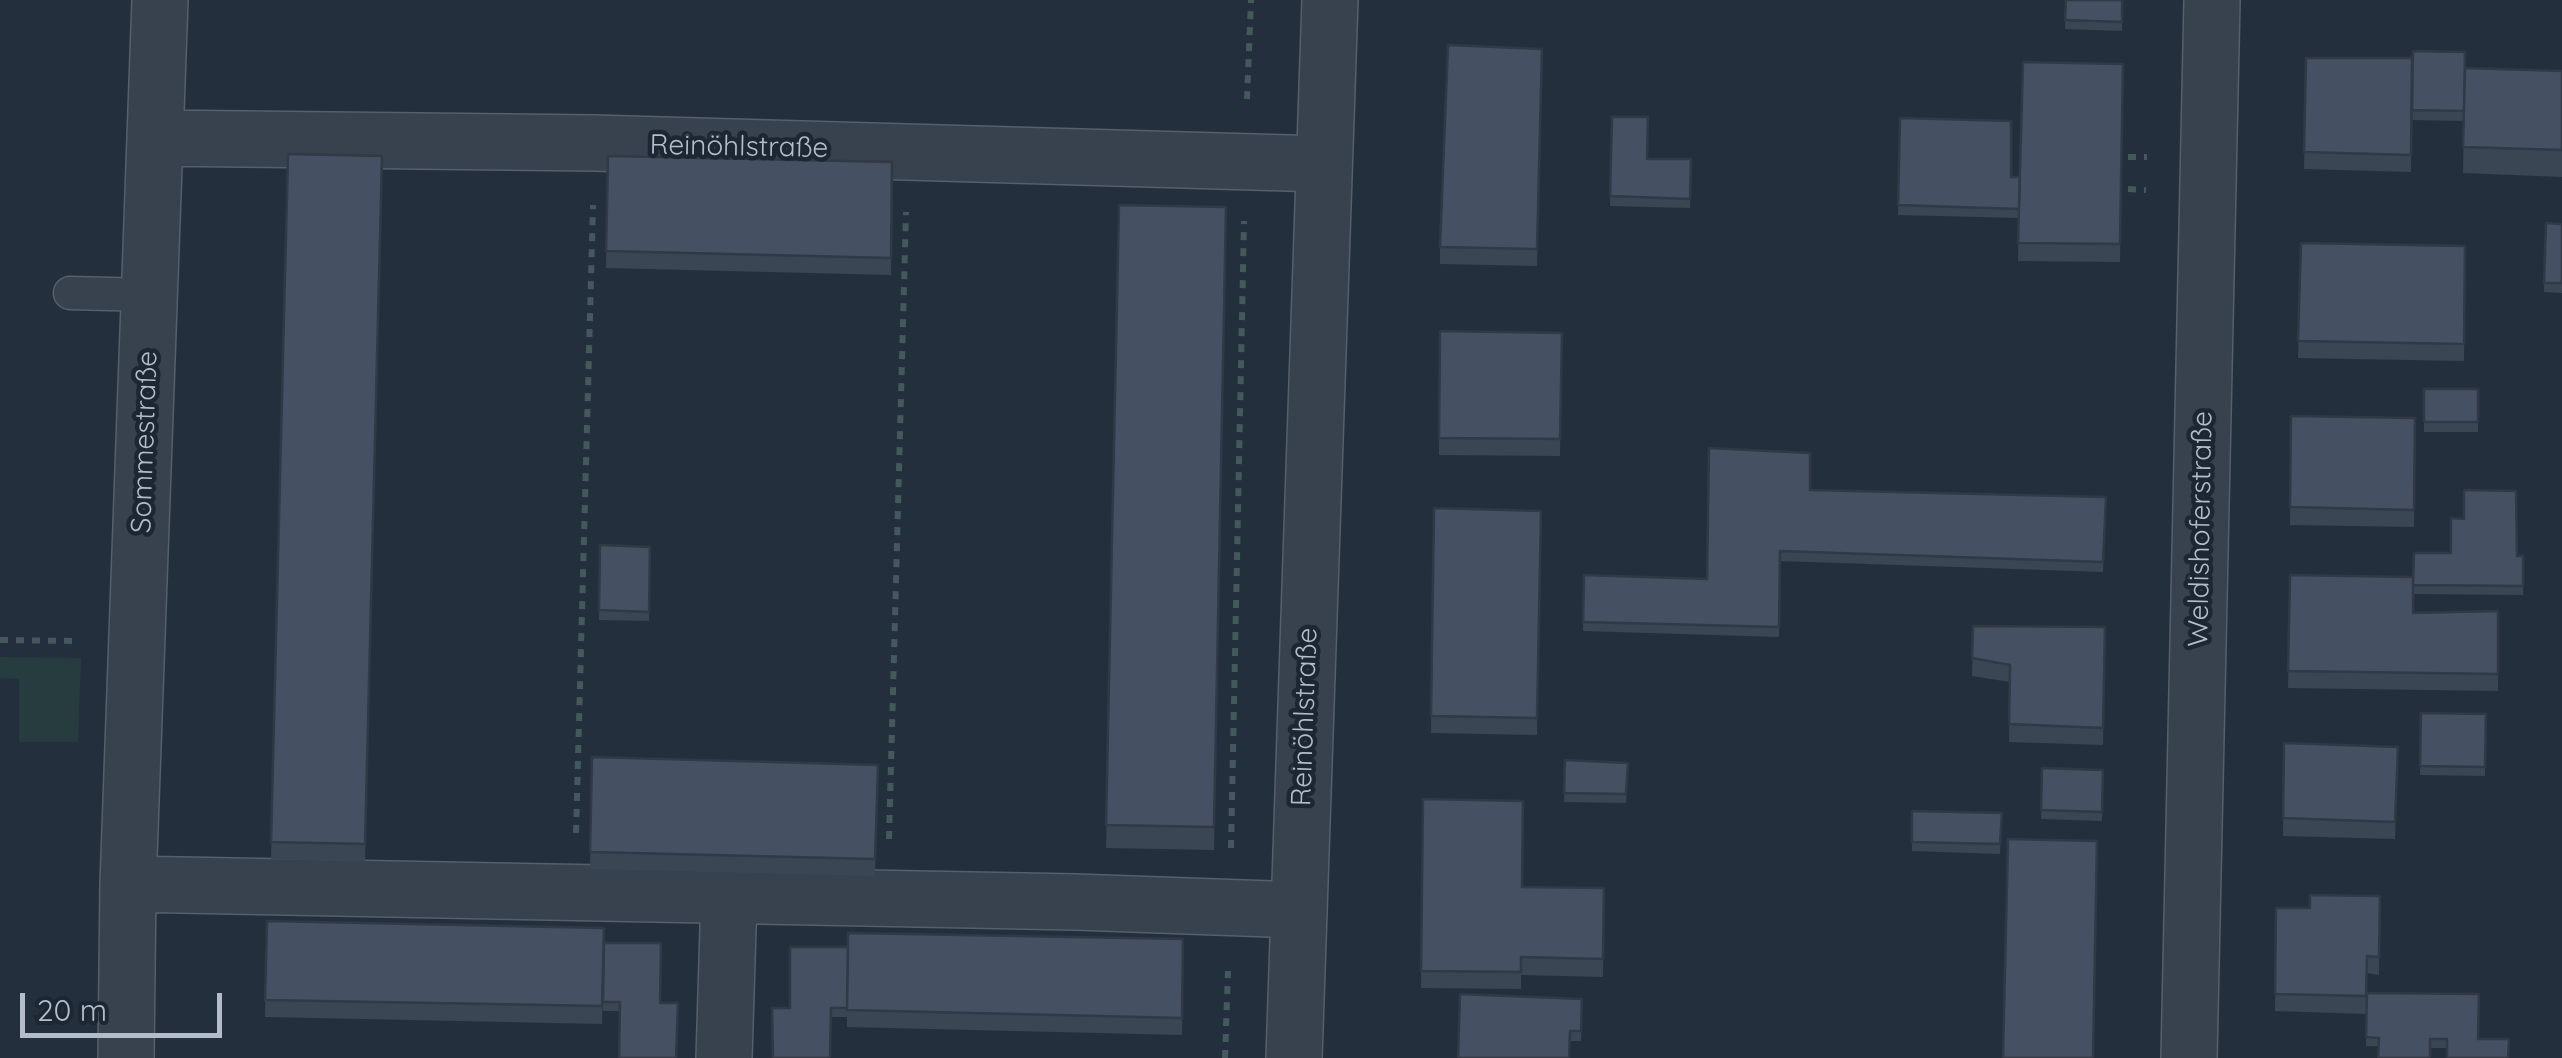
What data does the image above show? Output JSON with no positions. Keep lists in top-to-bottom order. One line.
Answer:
{"streets":{"street":["Reinöhlstraße","Sommestraße","Weldishoferstraße"]},"crossings":[["Reinöhlstraße","Sommestraße"]],"scale_bar":"20 m"}
